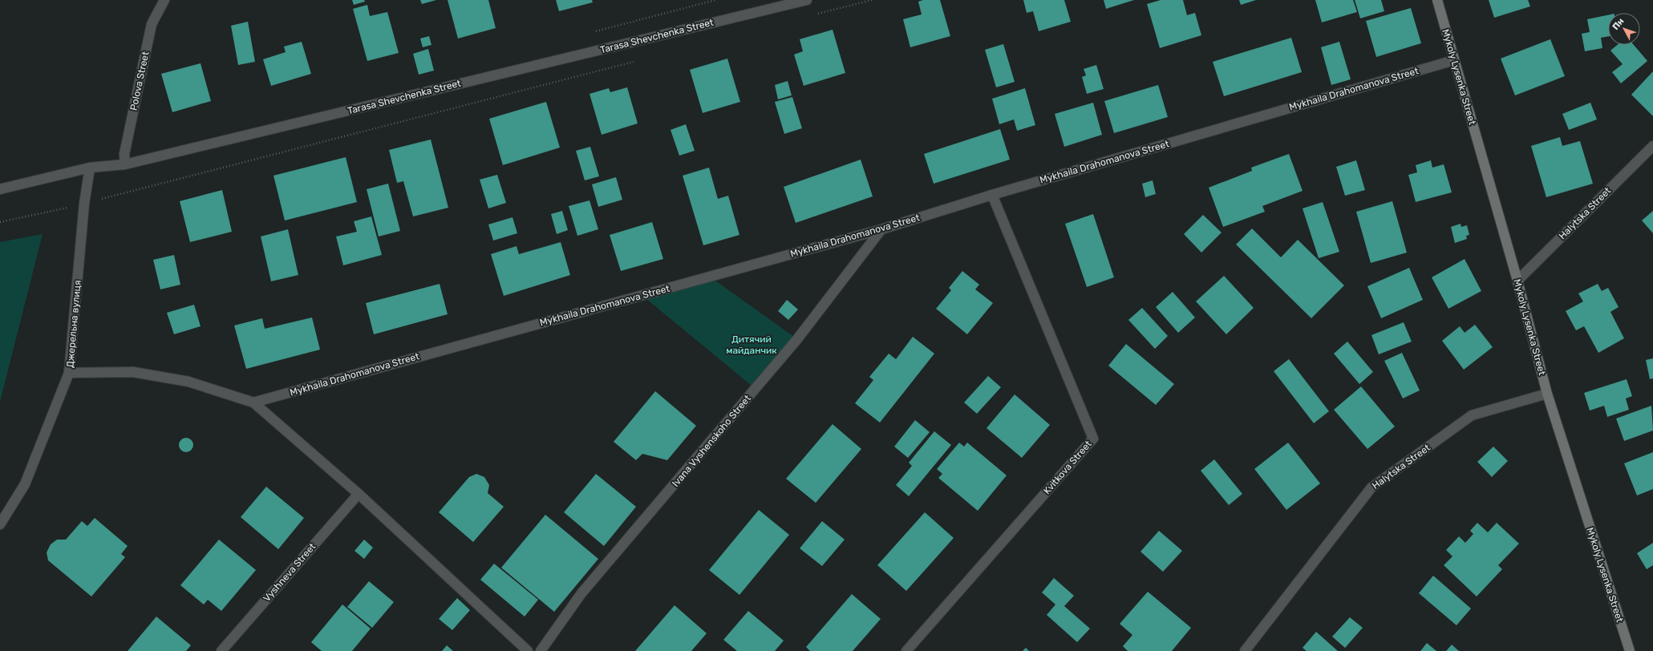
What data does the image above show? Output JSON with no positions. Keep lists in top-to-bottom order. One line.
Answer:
{"streets":{"street":["Tarasa Shevchenka Street","Mykoly Lysenka Street","Polova Street","Mykhaila Drahomanova Street","Halytska Street","Джерельна вулиця","Ivana Vyshenskoho Street","Kvitkova Street","Vyshneva Street"]},"crossings":[["Tarasa Shevchenka Street","Polova Street"],["Tarasa Shevchenka Street","Джерельна вулиця"],["Mykoly Lysenka Street","Mykhaila Drahomanova Street"],["Mykoly Lysenka Street","Halytska Street"],["Mykhaila Drahomanova Street","Ivana Vyshenskoho Street"],["Mykhaila Drahomanova Street","Kvitkova Street"]],"parks":["Дитячий майданчик"],"north":"top left"}
